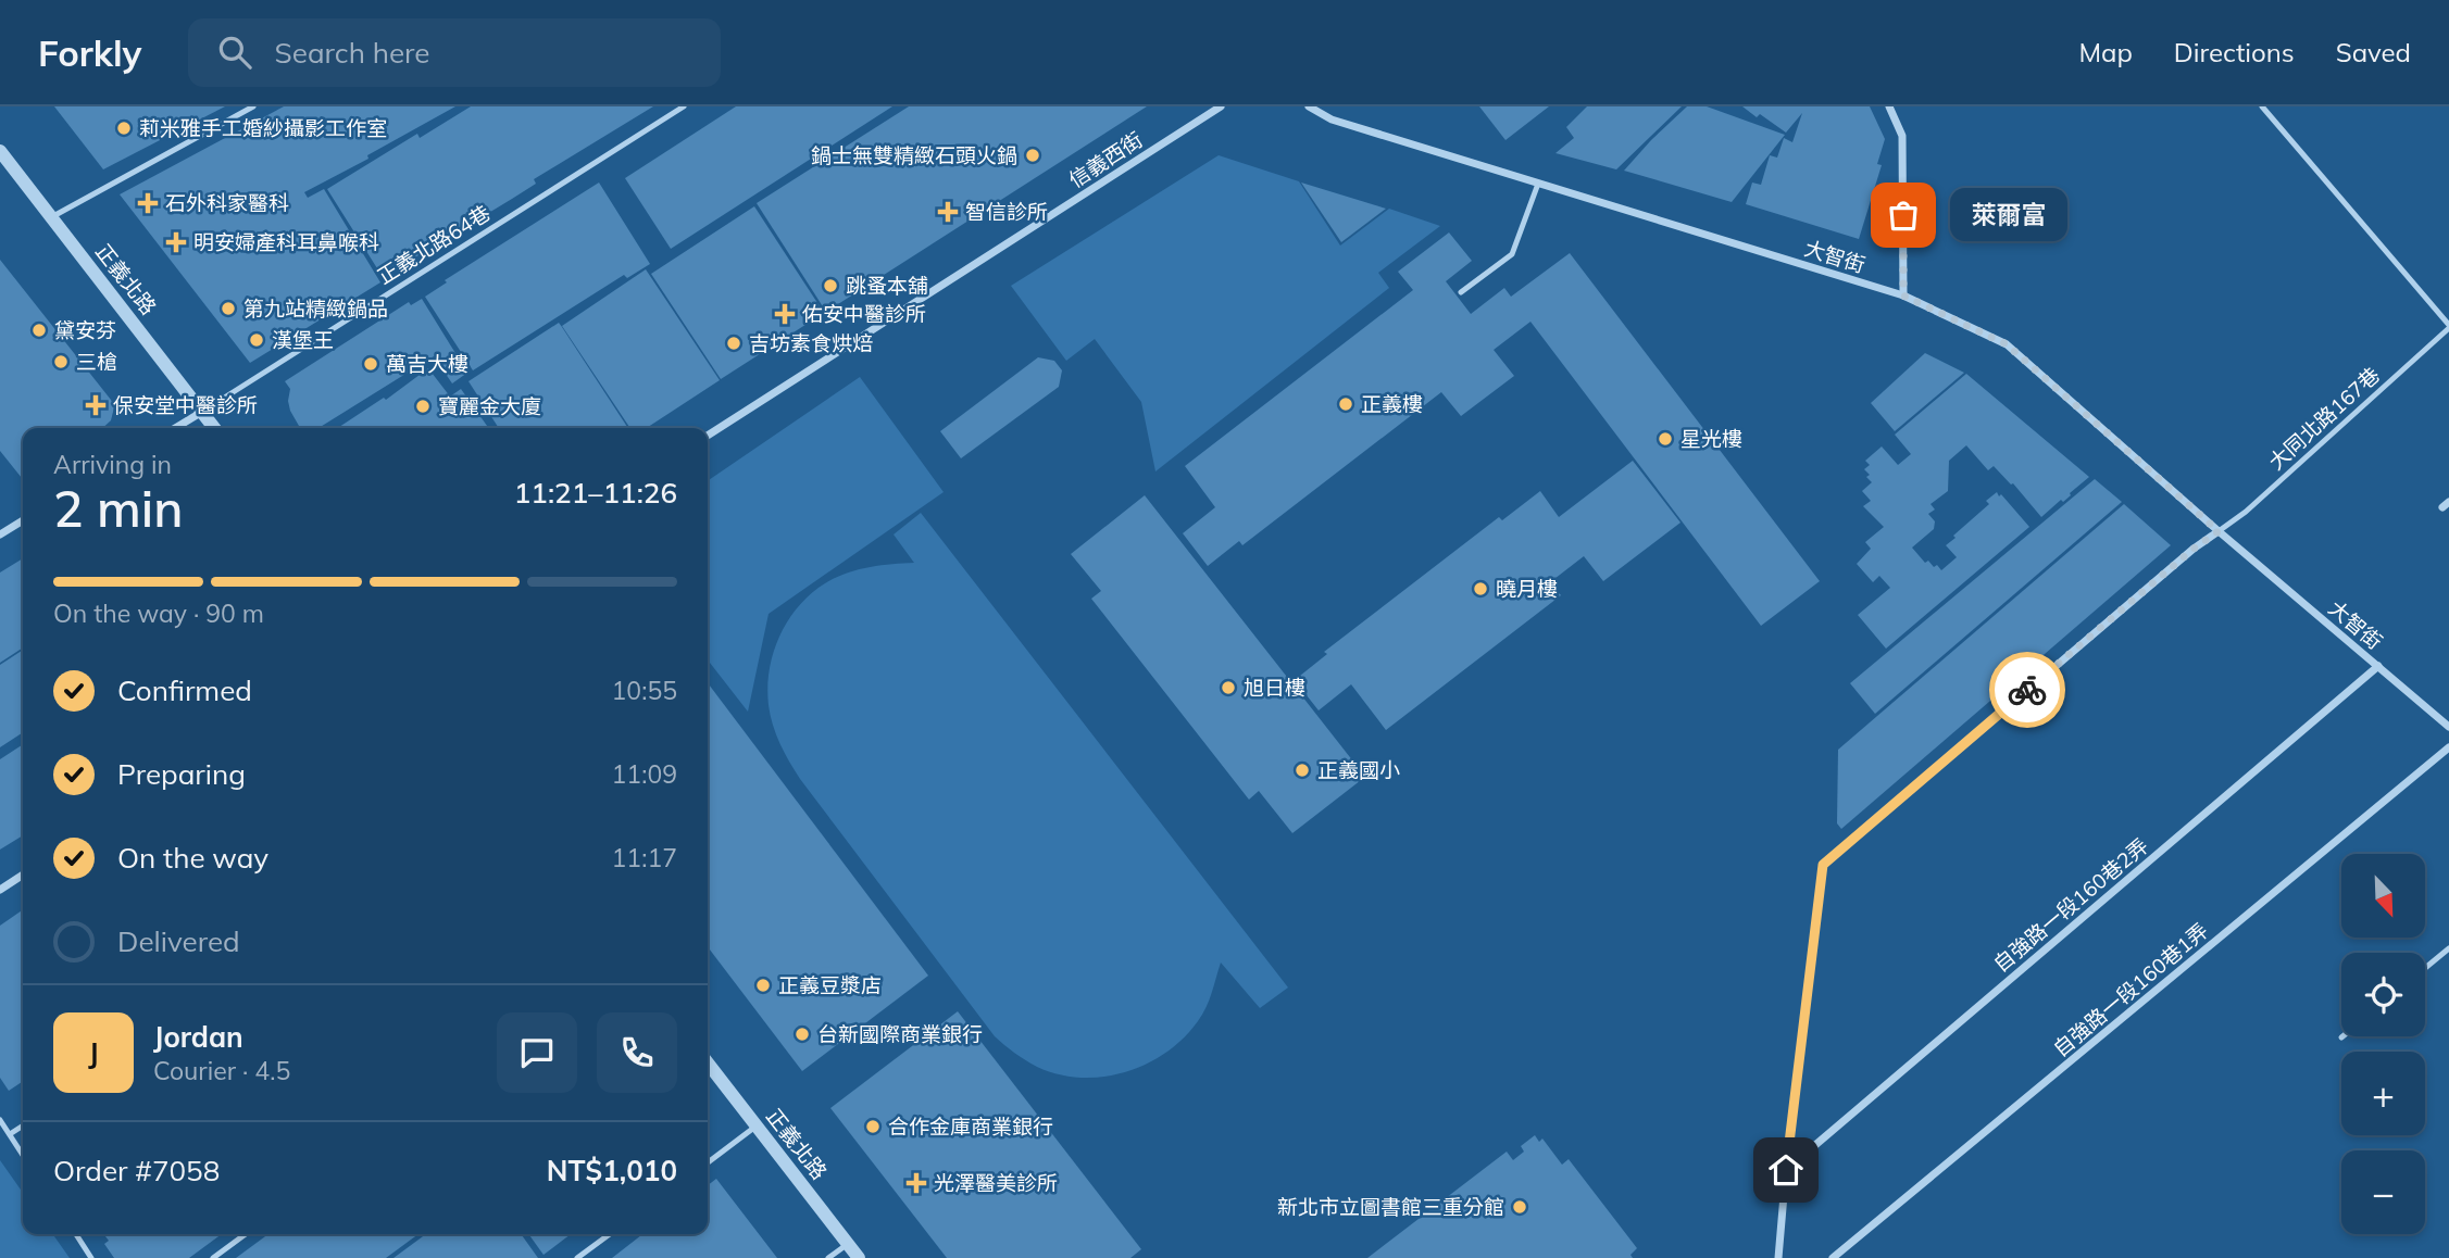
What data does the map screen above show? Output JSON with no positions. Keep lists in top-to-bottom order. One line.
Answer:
{"streets":{"street":["信義西街","大智街","正義北路","自強路一段160巷2弄","自強路一段160巷1弄"],"lane":["正義北路64巷","大同北路167巷"]},"crossings":[["正義北路64巷","正義北路"],["大智街","大同北路167巷"],["大智街","自強路一段160巷2弄"]],"places":{"other":["莉米雅手工婚紗攝影工作室","鍋士無雙精緻石頭火鍋","萊爾富","跳蚤本舖","第九站精緻鍋品","黛安芬","漢堡王","吉坊素食烘焙","三槍","萬吉大樓","正義樓","寶麗金大廈","星光樓","曉月樓","旭日樓","正義國小","正義豆漿店","台新國際商業銀行","合作金庫商業銀行","新北市立圖書館三重分館"],"health":["石外科家醫科","智信診所","明安婦產科耳鼻喉科","佑安中醫診所","保安堂中醫診所","光澤醫美診所"]},"north":"bottom right","page":{"header":"Forkly","search":"Search here","nav":["Map","Directions","Saved"],"bubble":"萊爾富","heading":["2 min","Arriving in","11:21–11:26"],"panel":["Jordan","Courier · 4.5","Order #7058","NT$1,010"],"bar":"On the way · 90 m","list":[["Confirmed","10:55"],["Preparing","11:09"],["On the way","11:17"],"Delivered"],"map_buttons":["+","−"],"round":"J"}}
